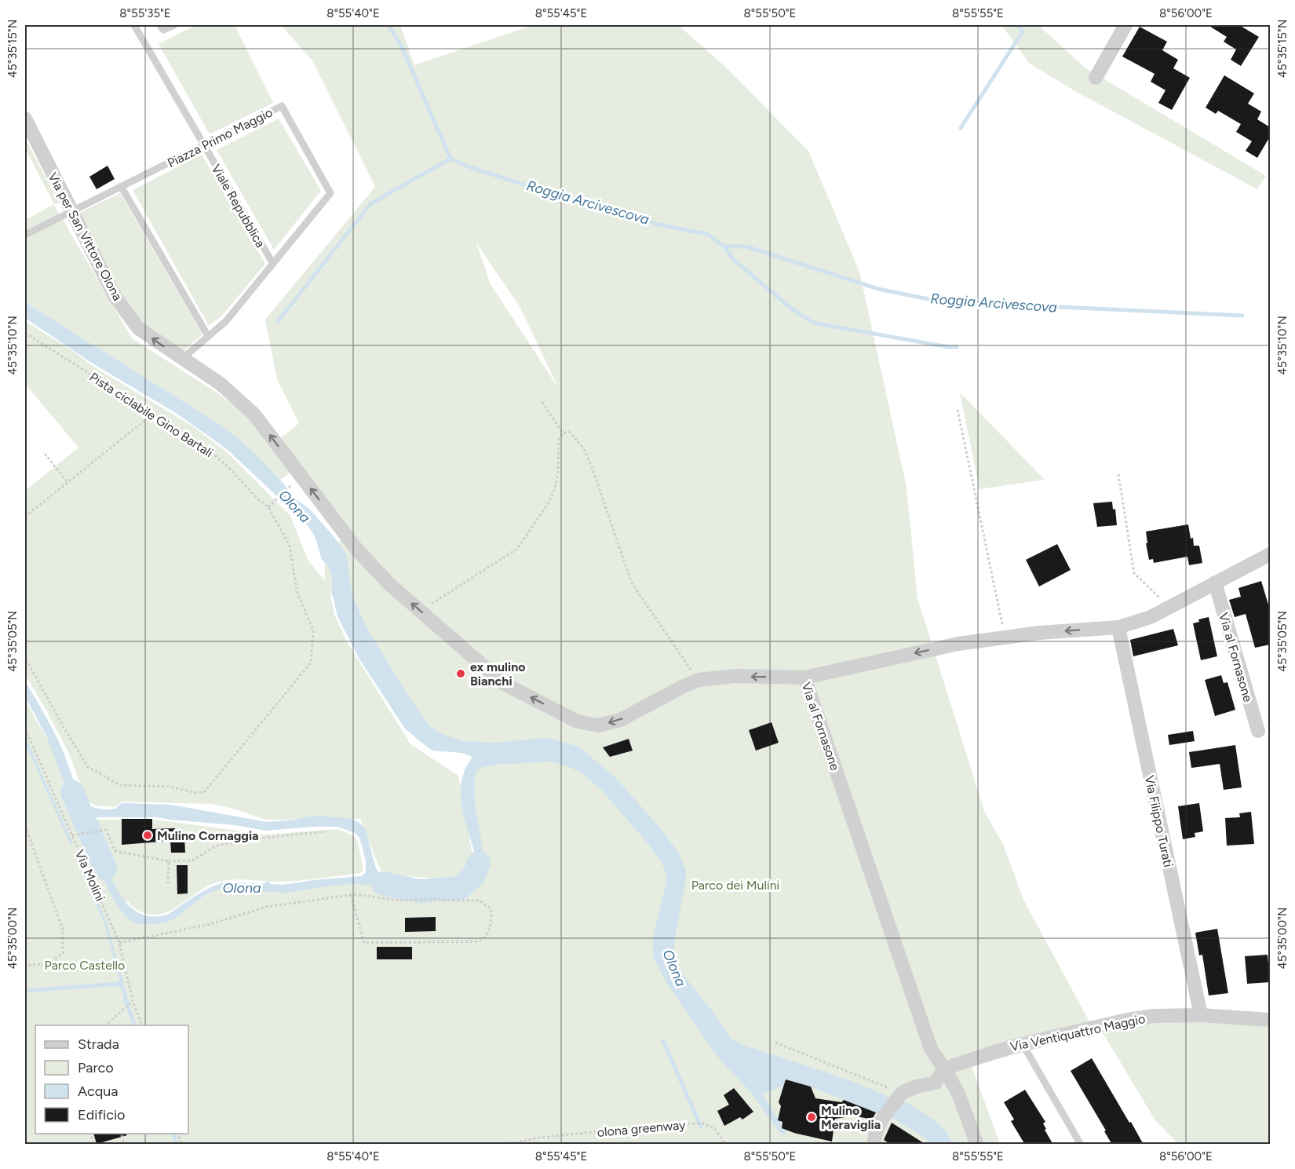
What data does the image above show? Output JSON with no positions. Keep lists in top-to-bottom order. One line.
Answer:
{"streets":{"street":["Via per San Vittore Olona","Via al Fornasone","Via Filippo Turati","Via Ventiquattro Maggio"],"lane":["Piazza Primo Maggio","Viale Repubblica"],"path":["Pista ciclabile Gino Bartali","Via Molini","olona greenway"]},"crossings":[["Piazza Primo Maggio","Viale Repubblica"],["Piazza Primo Maggio","Via per San Vittore Olona"],["Via per San Vittore Olona","Via al Fornasone"],["Via al Fornasone","Via Filippo Turati"],["Via al Fornasone","Via Ventiquattro Maggio"],["Via Filippo Turati","Via Ventiquattro Maggio"]],"one_way":["Via per San Vittore Olona"],"water":["Roggia Arcivescova","Olona"],"parks":["Parco dei Mulini","Parco Castello"],"places":["ex mulino Bianchi","Mulino Cornaggia","Mulino Meraviglia"],"legend":["Strada","Parco","Acqua","Edificio"],"coordinates":["8°55'35\"E","8°55'40\"E","8°55'45\"E","8°55'50\"E","8°55'55\"E","8°56'00\"E","45°35'15\"N","45°35'10\"N","45°35'05\"N","45°35'00\"N"]}
